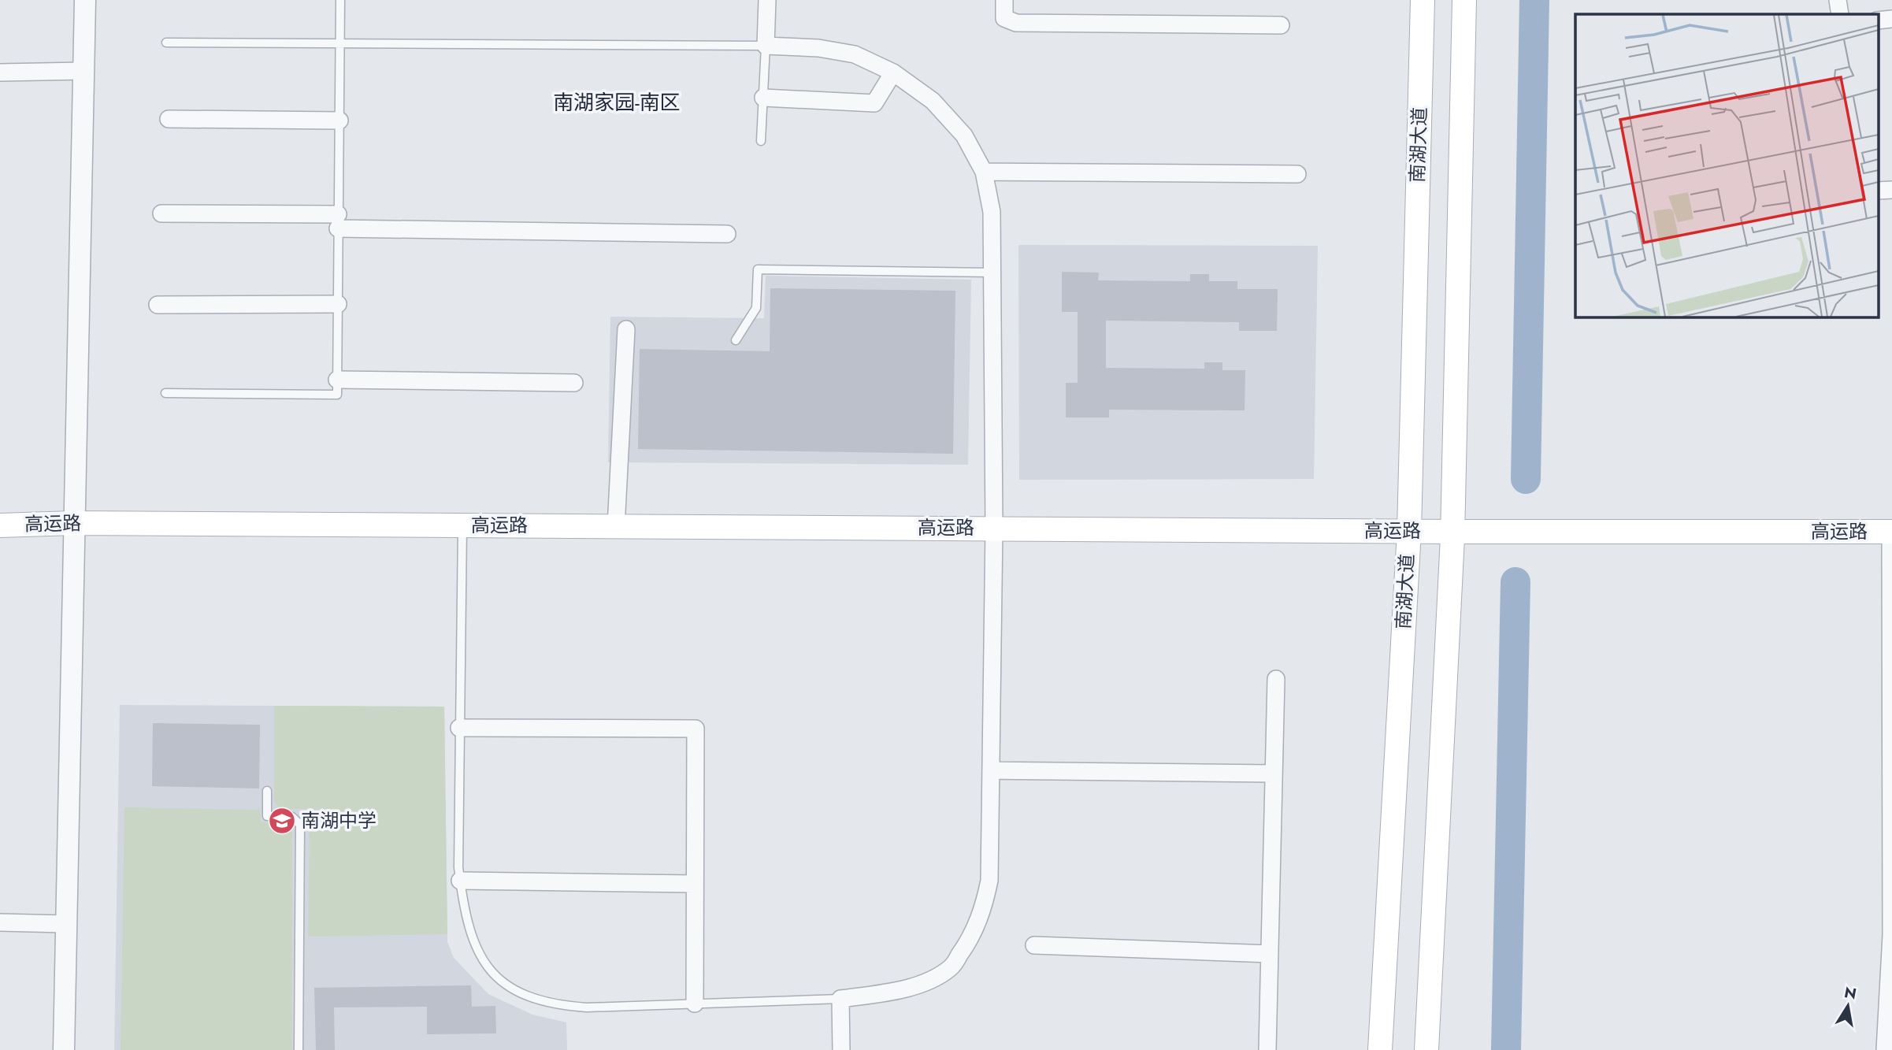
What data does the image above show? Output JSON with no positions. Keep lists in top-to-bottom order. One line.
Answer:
{"streets":{"main road":["南湖大道","高运路"]},"crossings":[["南湖大道","高运路"]],"districts":["南湖家园-南区"],"places":{"school or university":["南湖中学"]},"north":"top"}
